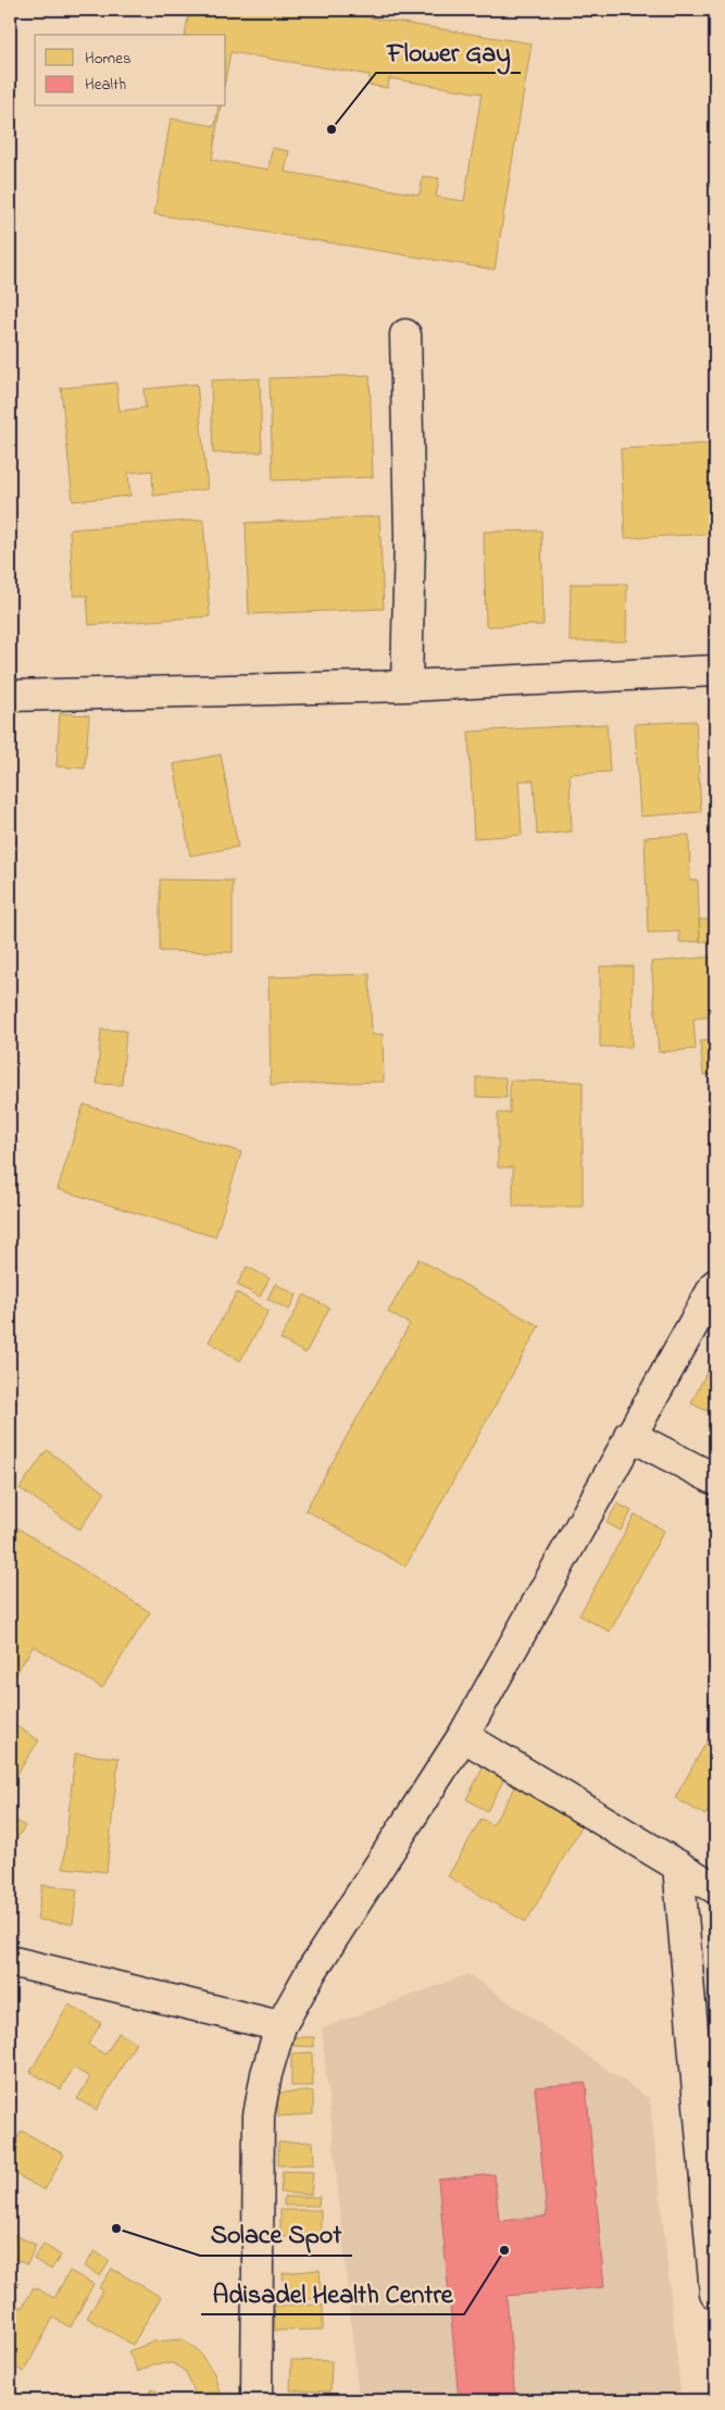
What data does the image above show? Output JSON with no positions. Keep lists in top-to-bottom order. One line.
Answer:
{"places":["Flower Gay","Solace Spot","Adisadel Health Centre"],"legend":["Homes","Health"]}
